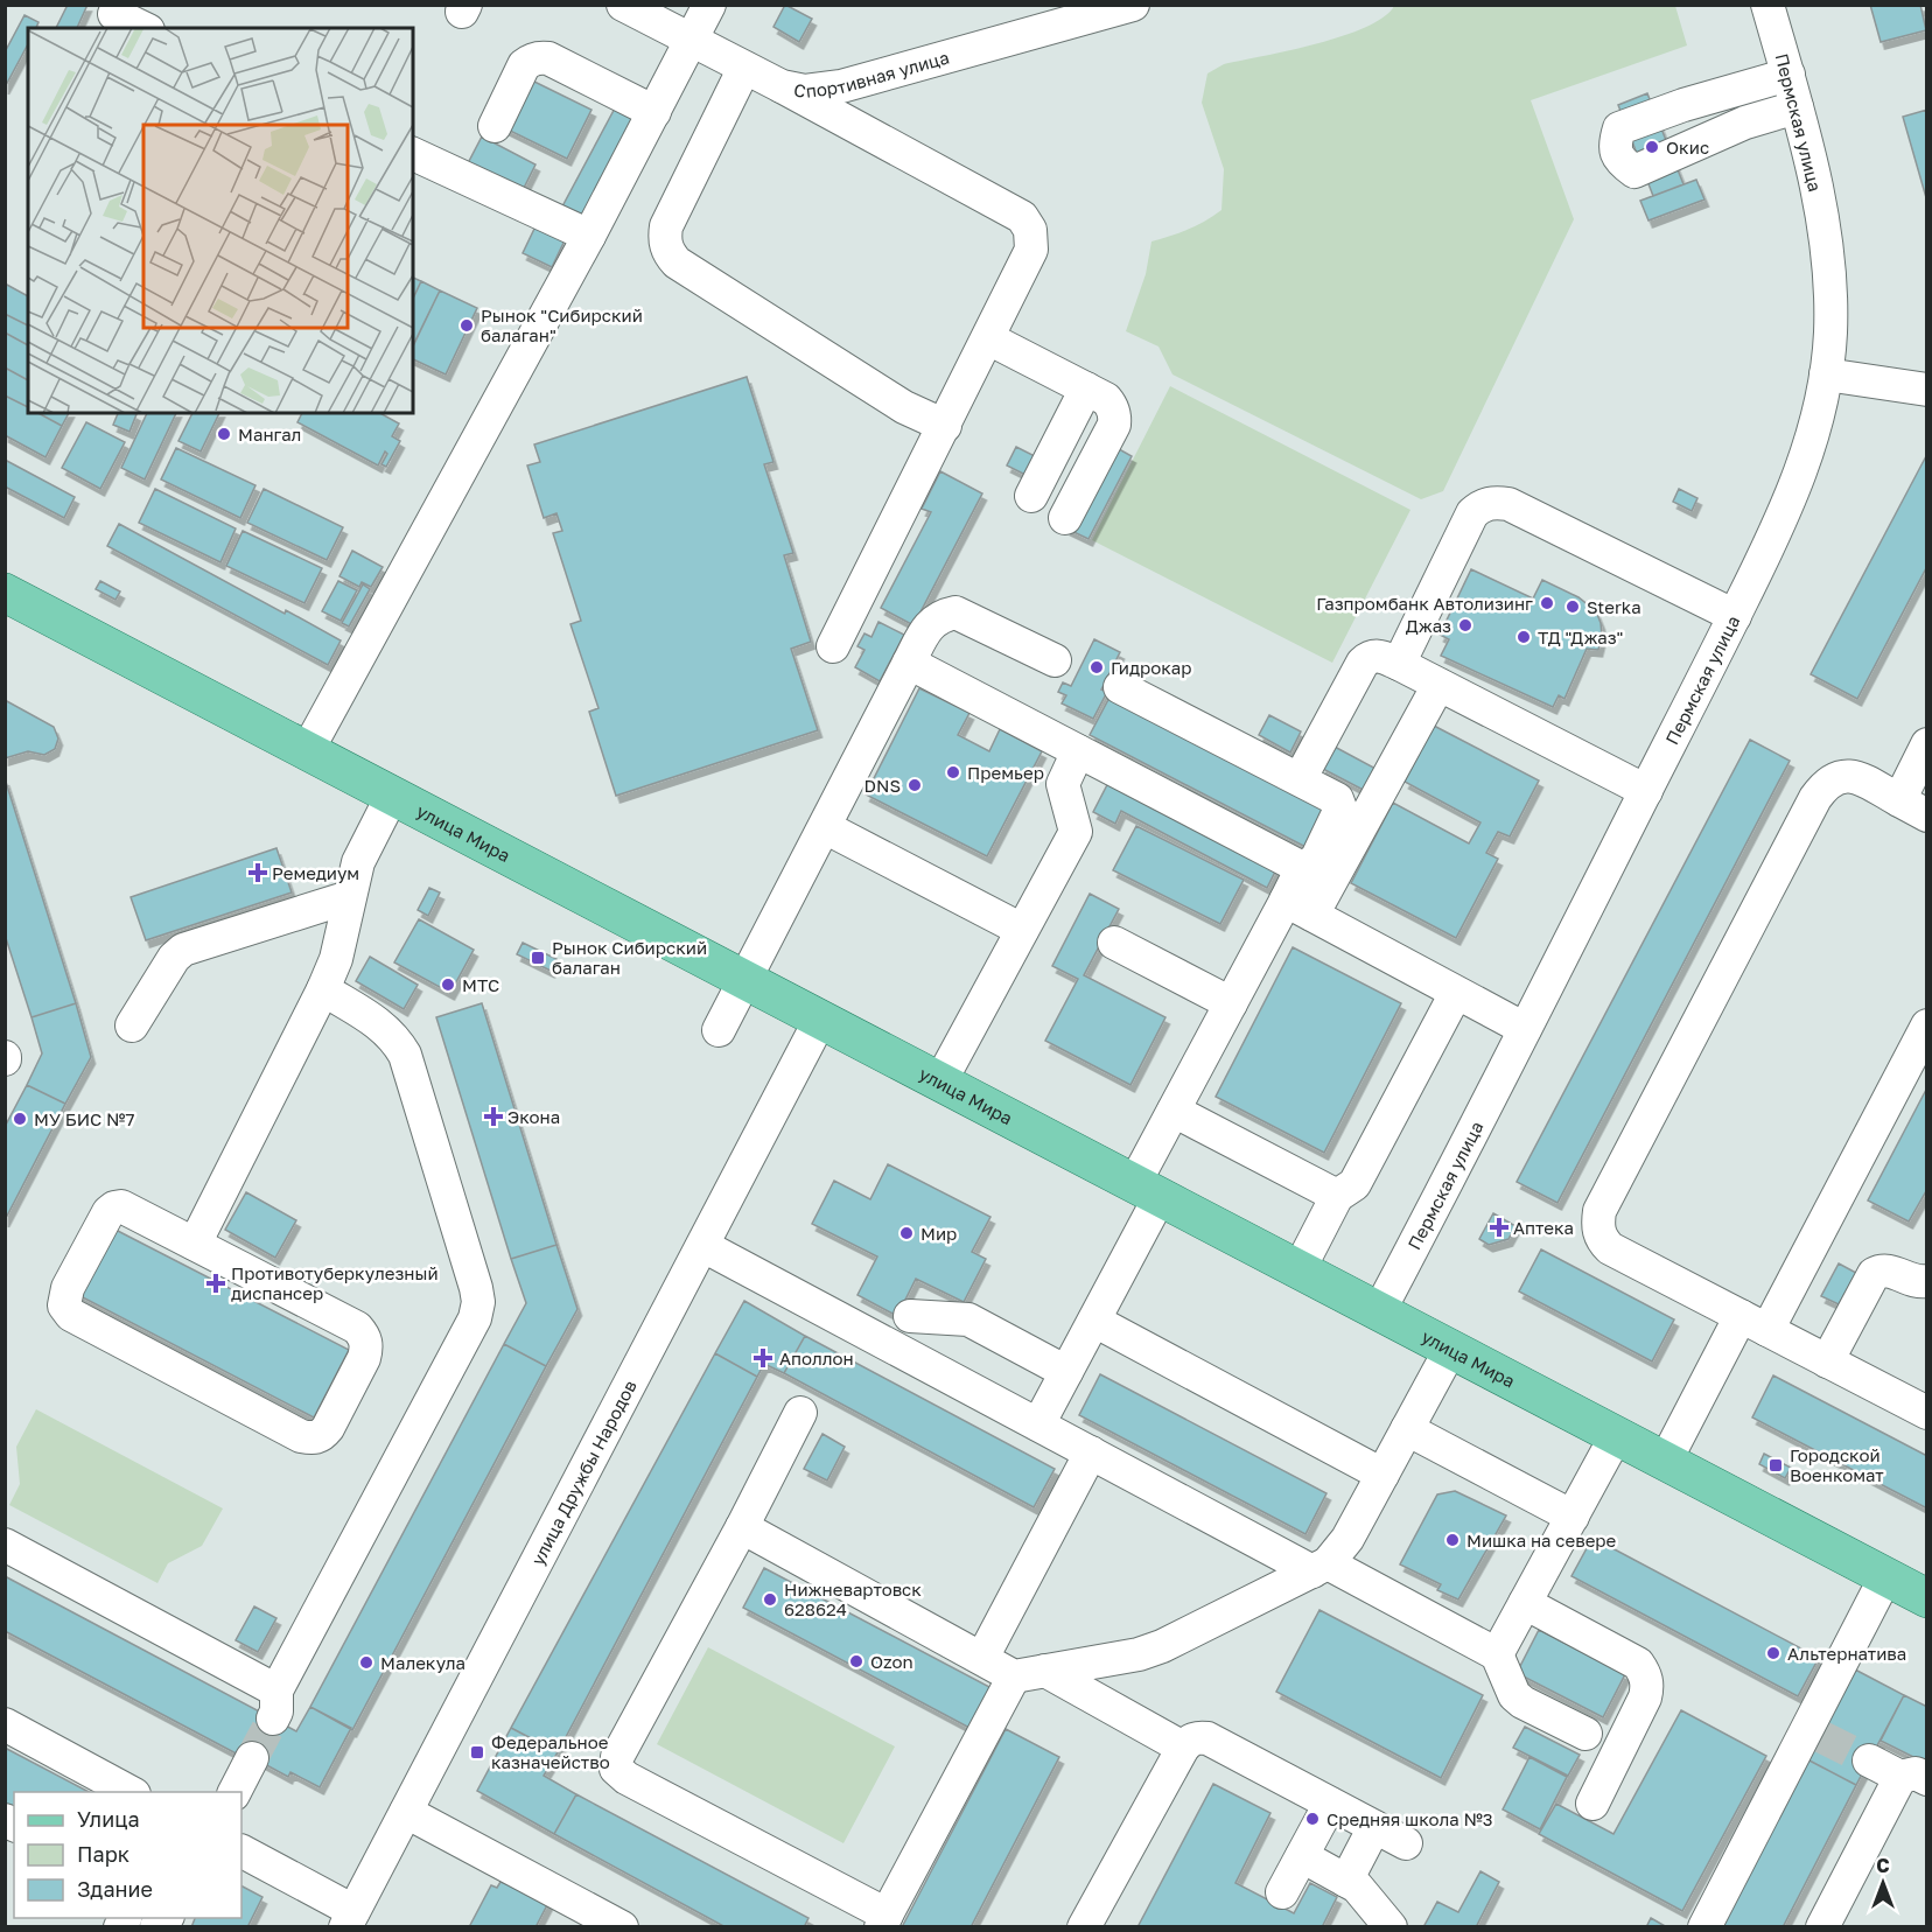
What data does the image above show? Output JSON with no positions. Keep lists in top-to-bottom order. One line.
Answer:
{"streets":{"main road":["улица Мира"],"street":["Спортивная улица","Пермская улица","улица Дружбы Народов"]},"crossings":[["Пермская улица","улица Мира"],["улица Мира","улица Дружбы Народов"]],"places":{"other":["Окис","Рынок \"Сибирский балаган\"","Мангал","Газпромбанк Автолизинг","Sterka","Джаз","ТД \"Джаз\"","Гидрокар","Премьер","DNS","МТС","МУ БИС №7","Мир","Мишка на севере","Нижневартовск 628624","Альтернатива","Ozon","Малекула","Средняя школа №3"],"health":["Ремедиум","Экона","Аптека","Противотуберкулезный диспансер","Аполлон"],"transit":["Рынок Сибирский балаган","Городской Военкомат","Федеральное казначейство"]},"legend":["Улица","Парк","Здание"],"north":"top"}
